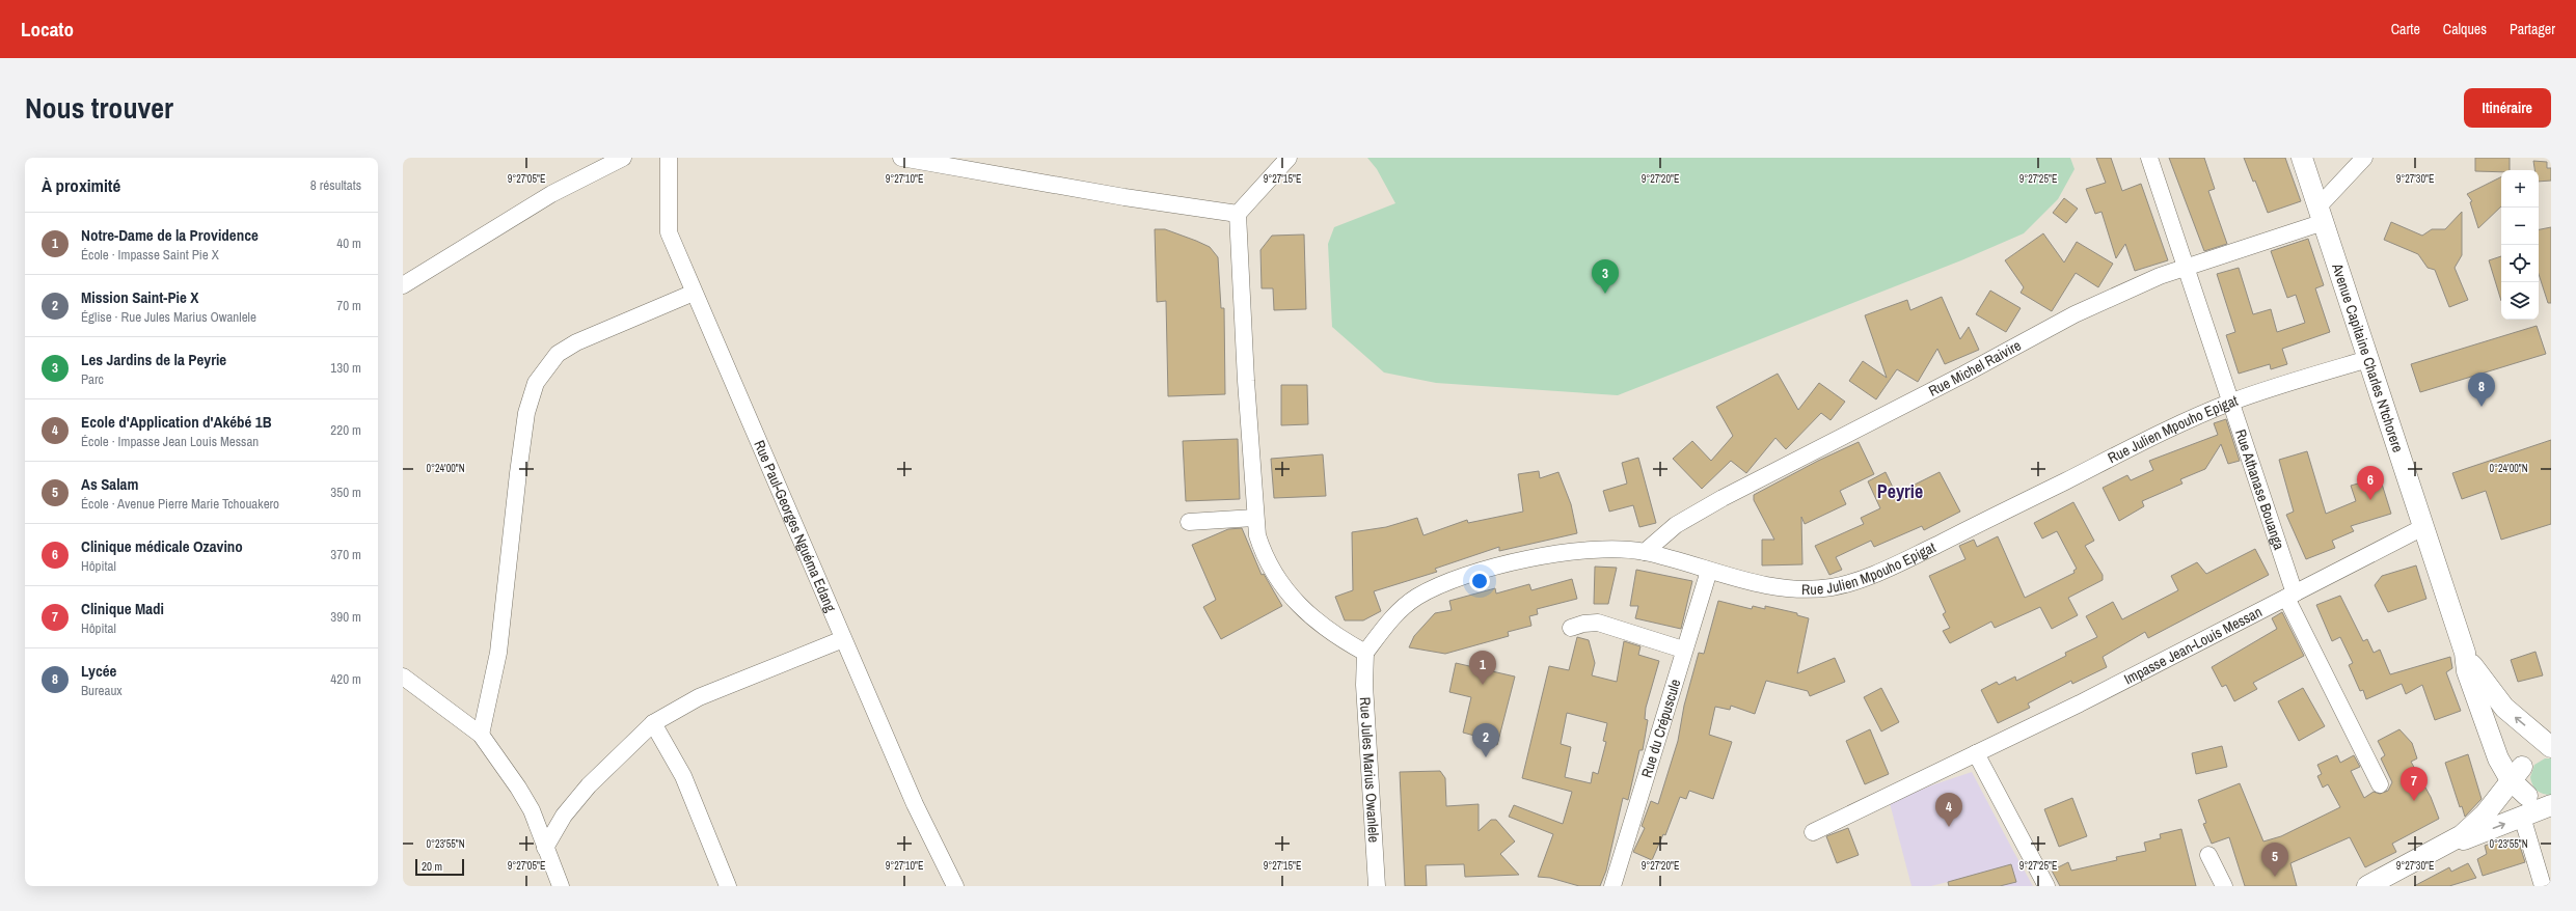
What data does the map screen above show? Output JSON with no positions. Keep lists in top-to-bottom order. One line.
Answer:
{"streets":{"main road":["Avenue Capitaine Charles N'tchorere"],"street":["Rue Michel Raivire","Rue Julien Mpouho Epigat","Rue Athanase Bouanga","Rue Paul-Georges Nguéma Edang","Impasse Jean-Louis Messan","Rue du Crépuscule","Rue Jules Marius Owanlele"]},"crossings":[["Avenue Capitaine Charles N'tchorere","Rue Michel Raivire"],["Avenue Capitaine Charles N'tchorere","Rue Julien Mpouho Epigat"],["Avenue Capitaine Charles N'tchorere","Impasse Jean-Louis Messan"],["Rue Michel Raivire","Rue Julien Mpouho Epigat"],["Rue Michel Raivire","Rue Athanase Bouanga"],["Rue Julien Mpouho Epigat","Rue Athanase Bouanga"],["Rue Julien Mpouho Epigat","Rue du Crépuscule"],["Rue Julien Mpouho Epigat","Rue Jules Marius Owanlele"],["Rue Athanase Bouanga","Impasse Jean-Louis Messan"]],"districts":["Peyrie"],"scale_bar":"20 m","page":{"header":"Locato","nav":["Carte","Calques","Partager"],"title":"Nous trouver","buttons":"Itinéraire","heading":["À proximité","8 résultats"],"map_buttons":["+","−"],"list":[{"mark":"1","name":"Notre-Dame de la Providence","note":"École · Impasse Saint Pie X","value":"40 m"},{"mark":"2","name":"Mission Saint-Pie X","note":"Église · Rue Jules Marius Owanlele","value":"70 m"},{"mark":"3","name":"Les Jardins de la Peyrie","note":"Parc","value":"130 m"},{"mark":"4","name":"Ecole d'Application d'Akébé 1B","note":"École · Impasse Jean Louis Messan","value":"220 m"},{"mark":"5","name":"As Salam","note":"École · Avenue Pierre Marie Tchouakero","value":"350 m"},{"mark":"6","name":"Clinique médicale Ozavino","note":"Hôpital","value":"370 m"},{"mark":"7","name":"Clinique Madi","note":"Hôpital","value":"390 m"},{"mark":"8","name":"Lycée","note":"Bureaux","value":"420 m"}],"pins":["3","8","6","1","2","7","4","5"],"scale":"20 m"},"coordinates":["9°27'05\"E","9°27'10\"E","9°27'15\"E","9°27'20\"E","9°27'25\"E","9°27'30\"E","0°24'00\"N","0°23'55\"N"]}
